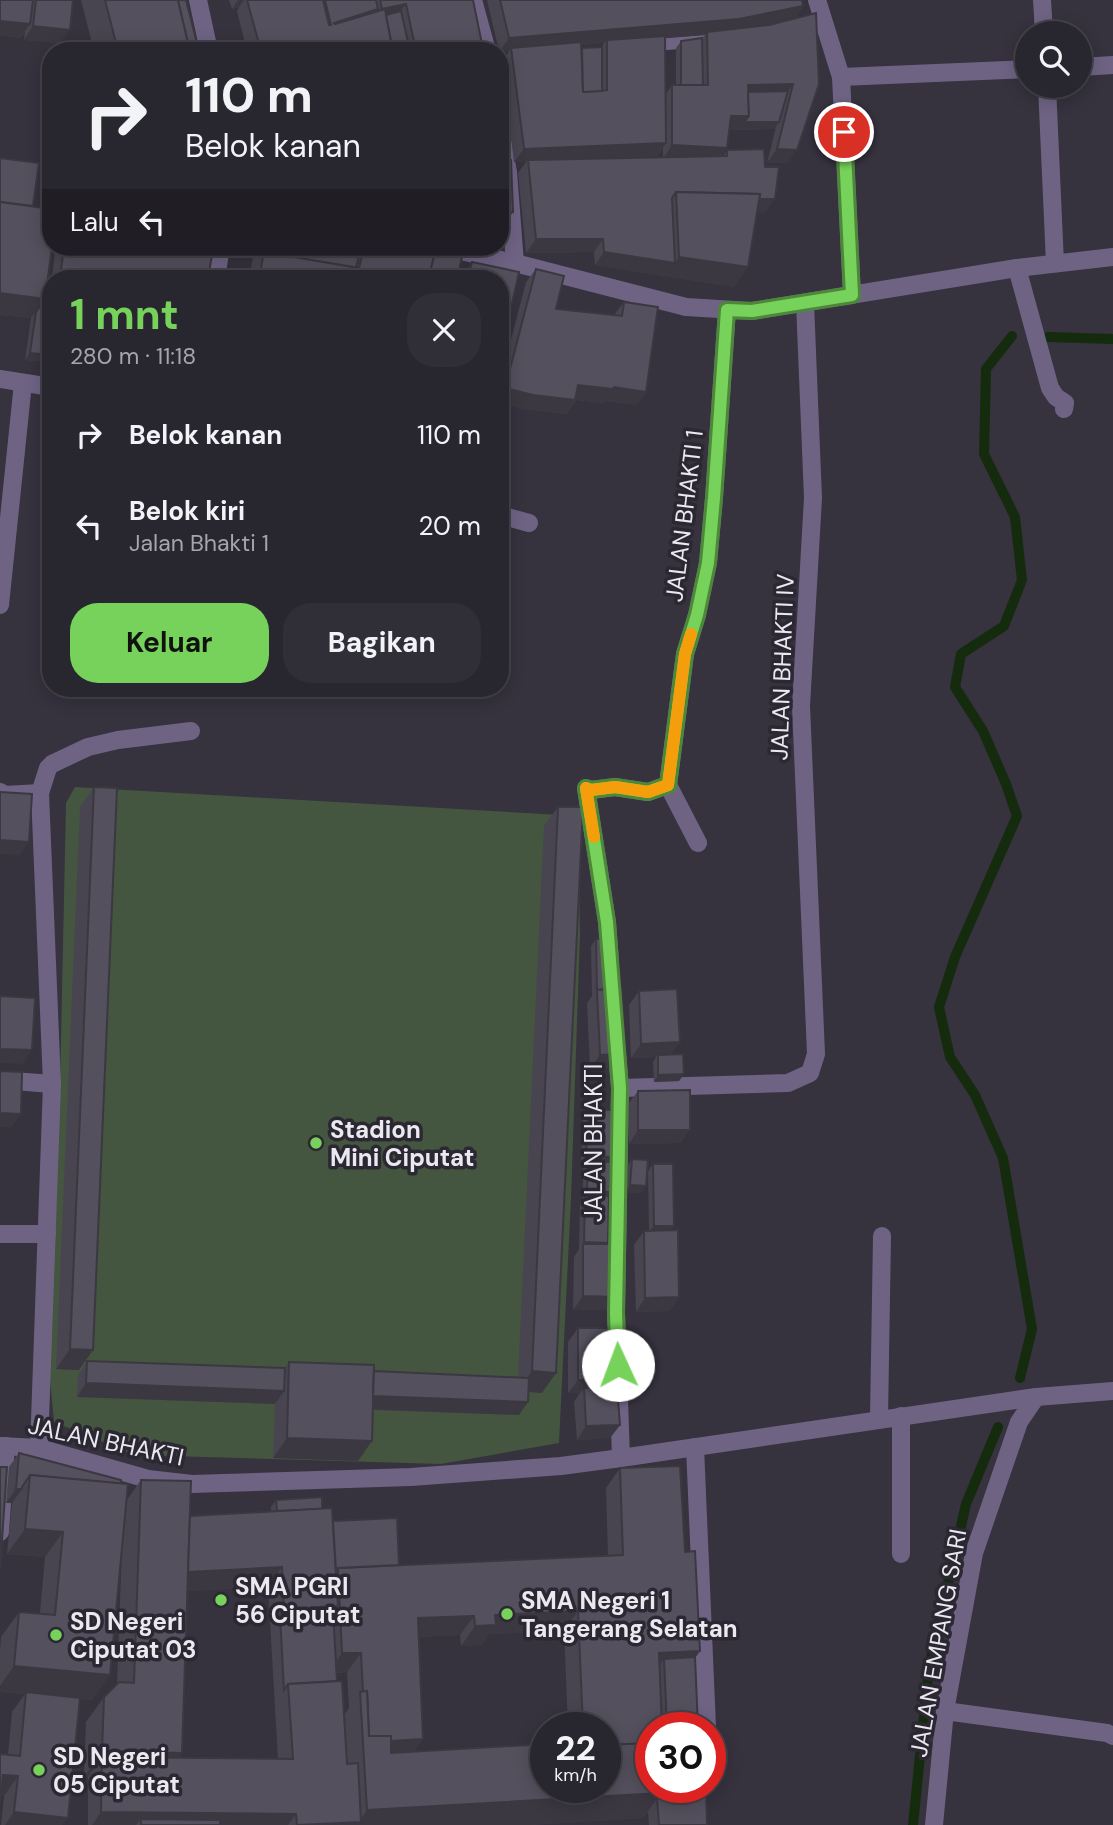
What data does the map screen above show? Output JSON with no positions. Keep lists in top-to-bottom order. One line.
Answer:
{"streets":{"street":["JALAN BHAKTI 1","JALAN BHAKTI IV","JALAN BHAKTI","JALAN EMPANG SARI"]},"crossings":[["JALAN BHAKTI IV","JALAN BHAKTI"],["JALAN BHAKTI","JALAN EMPANG SARI"]],"places":["Stadion Mini Ciputat","SMA PGRI 56 Ciputat","SMA Negeri 1 Tangerang Selatan","SD Negeri Ciputat 03","SD Negeri 05 Ciputat"],"page":{"turn":["110 m","Belok kanan"],"then":"Lalu","heading":["1 mnt","280 m · 11:18"],"list":[{"name":"Belok kanan","value":"110 m"},{"name":"Belok kiri","note":"Jalan Bhakti 1","value":"20 m"}],"buttons":["Keluar","Bagikan"],"speed":"22 km/h","limit":"30"}}
